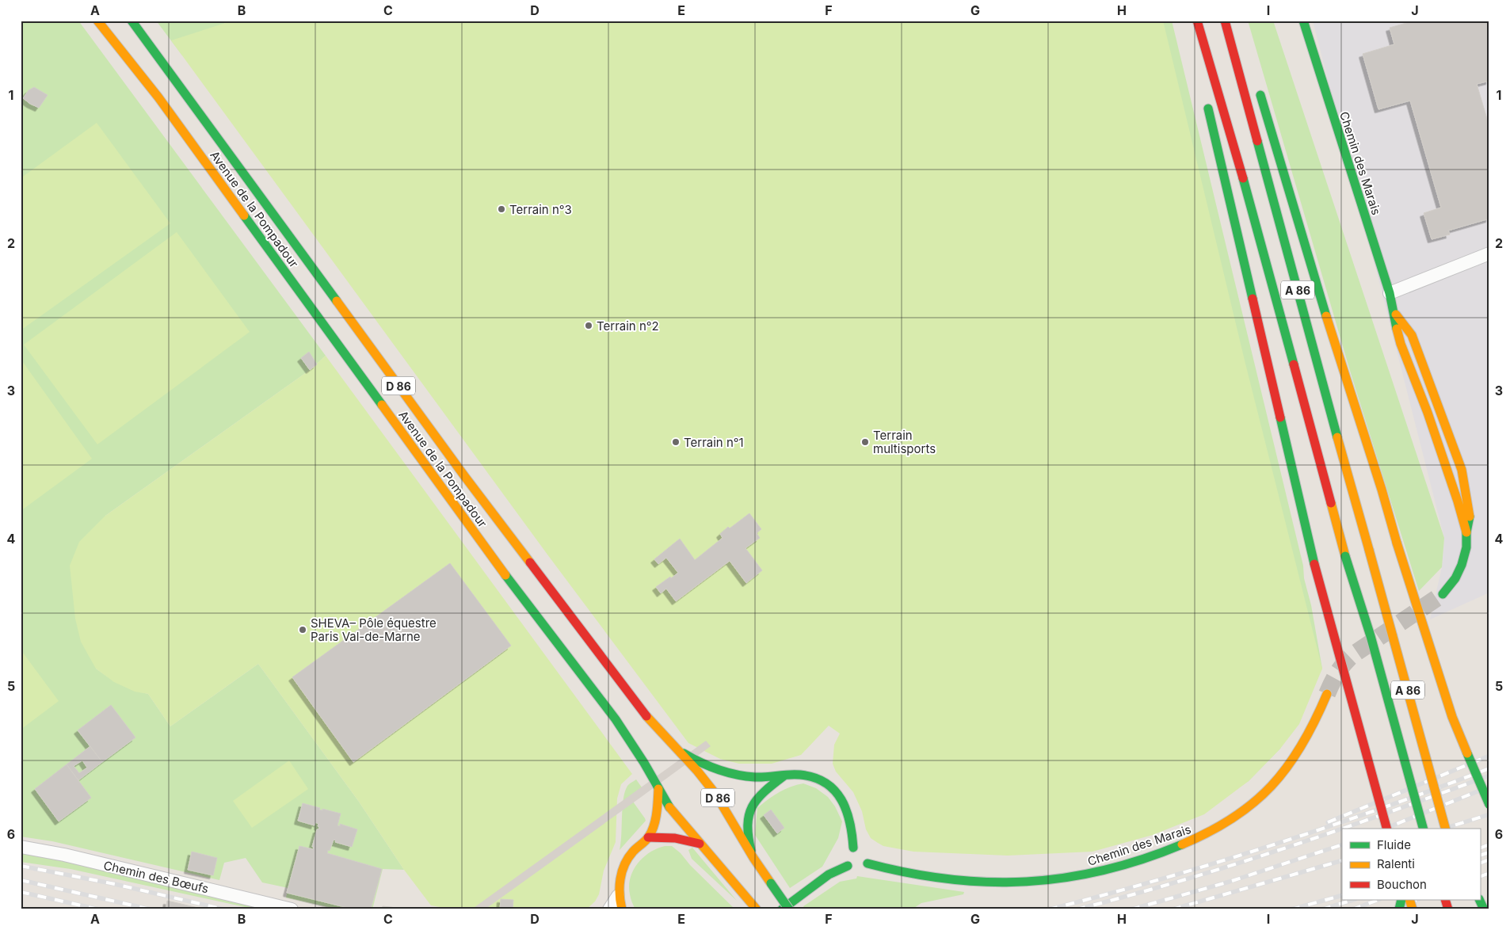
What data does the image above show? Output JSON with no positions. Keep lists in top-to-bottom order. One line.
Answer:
{"streets":{"main road":["Chemin des Marais","Avenue de la Pompadour","A 86","D 86"],"street":["Chemin des Bœufs"]},"places":["Terrain n°3","Terrain n°2","Terrain n°1","Terrain multisports","SHEVA– Pôle équestre Paris Val-de-Marne"],"legend":["Fluide","Ralenti","Bouchon"],"grid":{"columns":["A","B","C","D","E","F","G","H","I","J"],"rows":["1","2","3","4","5","6"]}}
